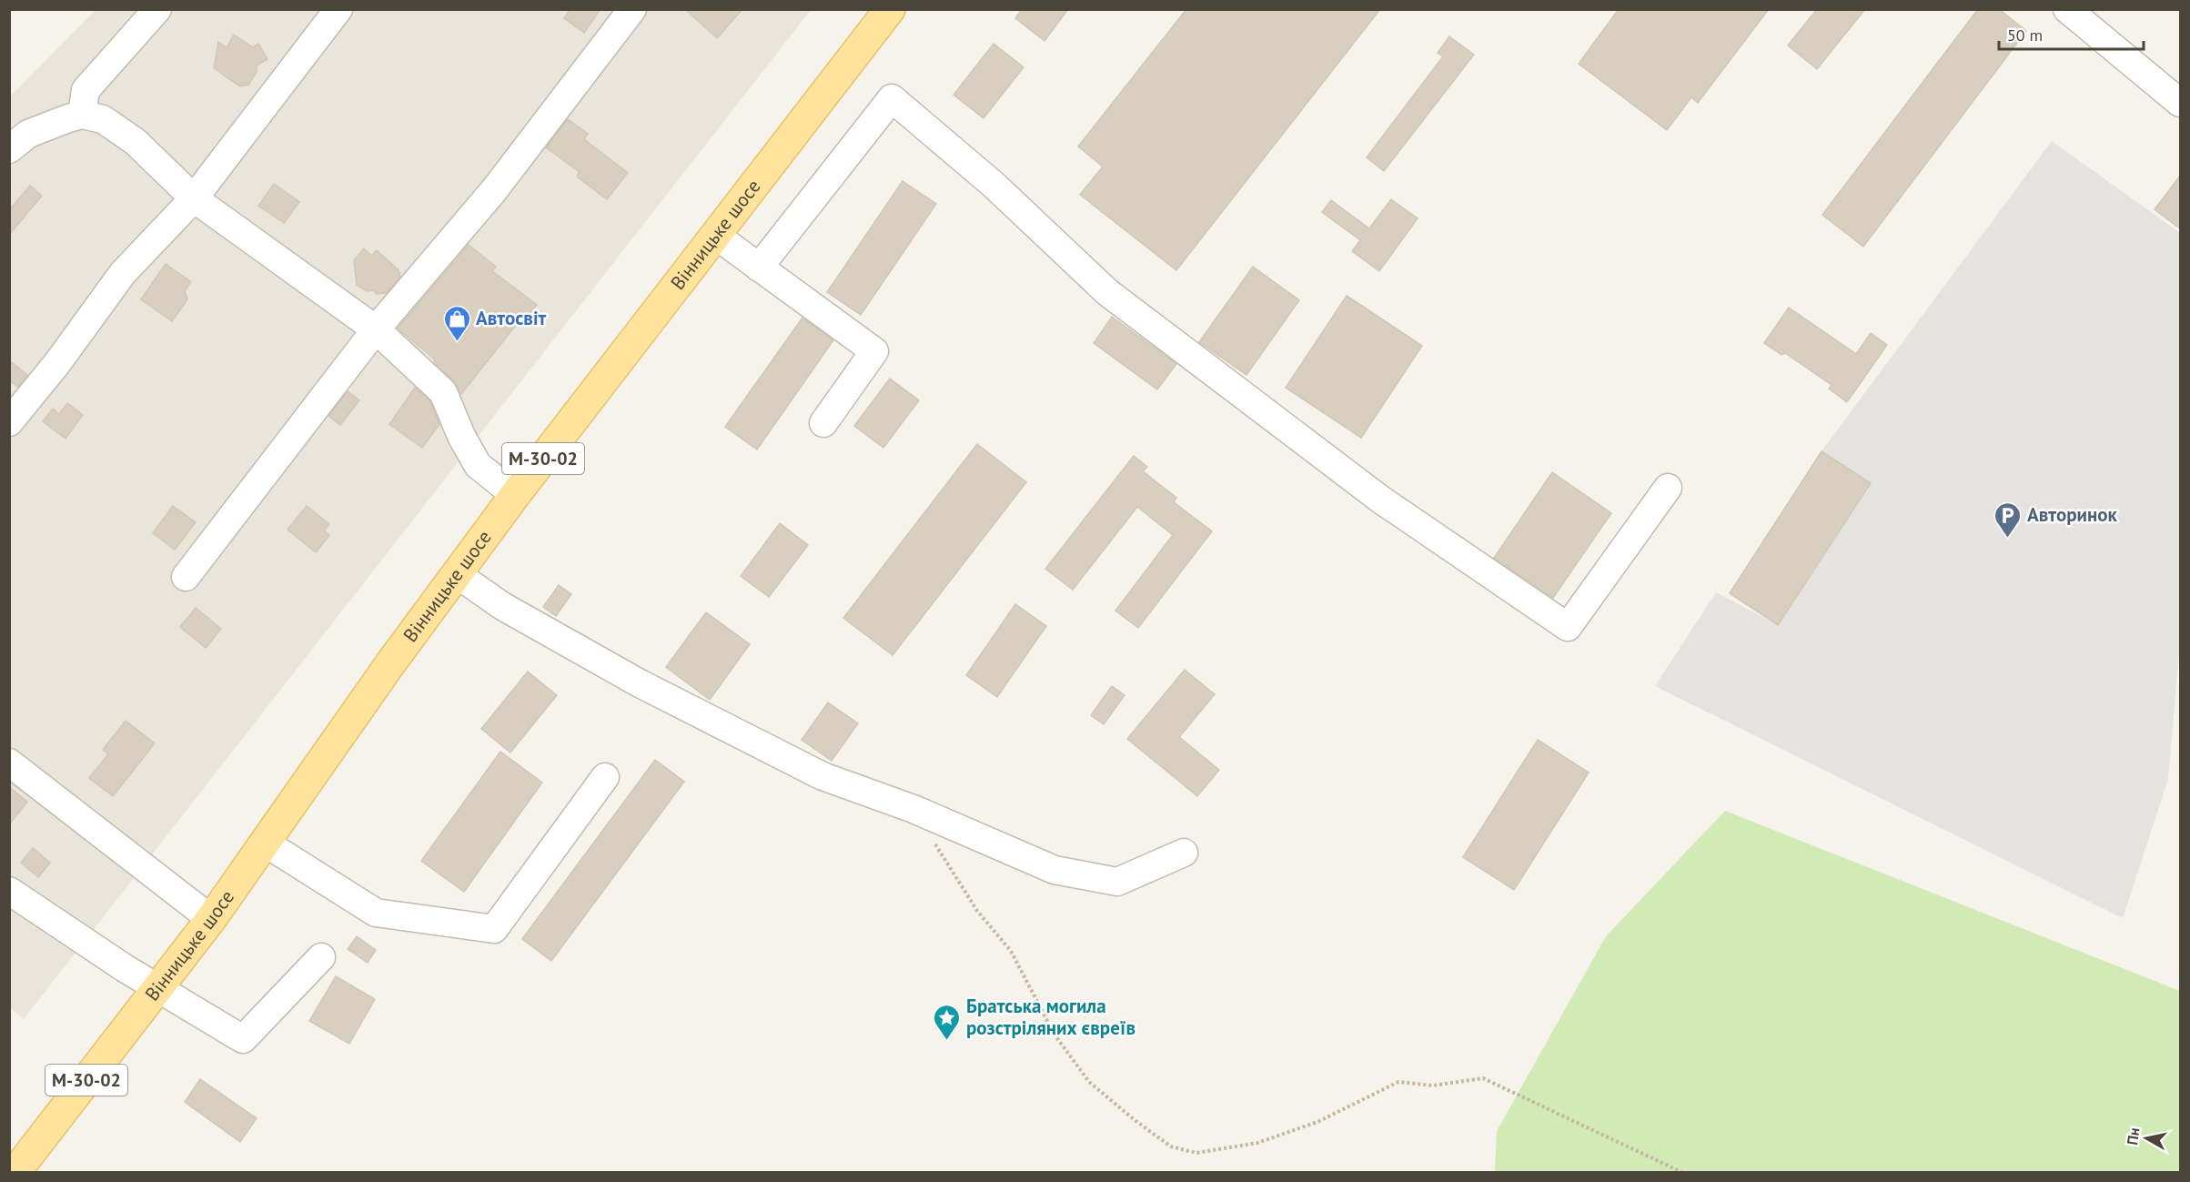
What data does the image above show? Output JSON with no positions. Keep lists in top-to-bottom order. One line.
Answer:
{"streets":{"main road":["Вінницьке шосе","М-30-02"]},"places":{"shop":["Автосвіт"],"parking":["Авторинок"],"place":["Братська могила розстріляних євреїв"]},"scale_bar":"50 m","north":"left"}
